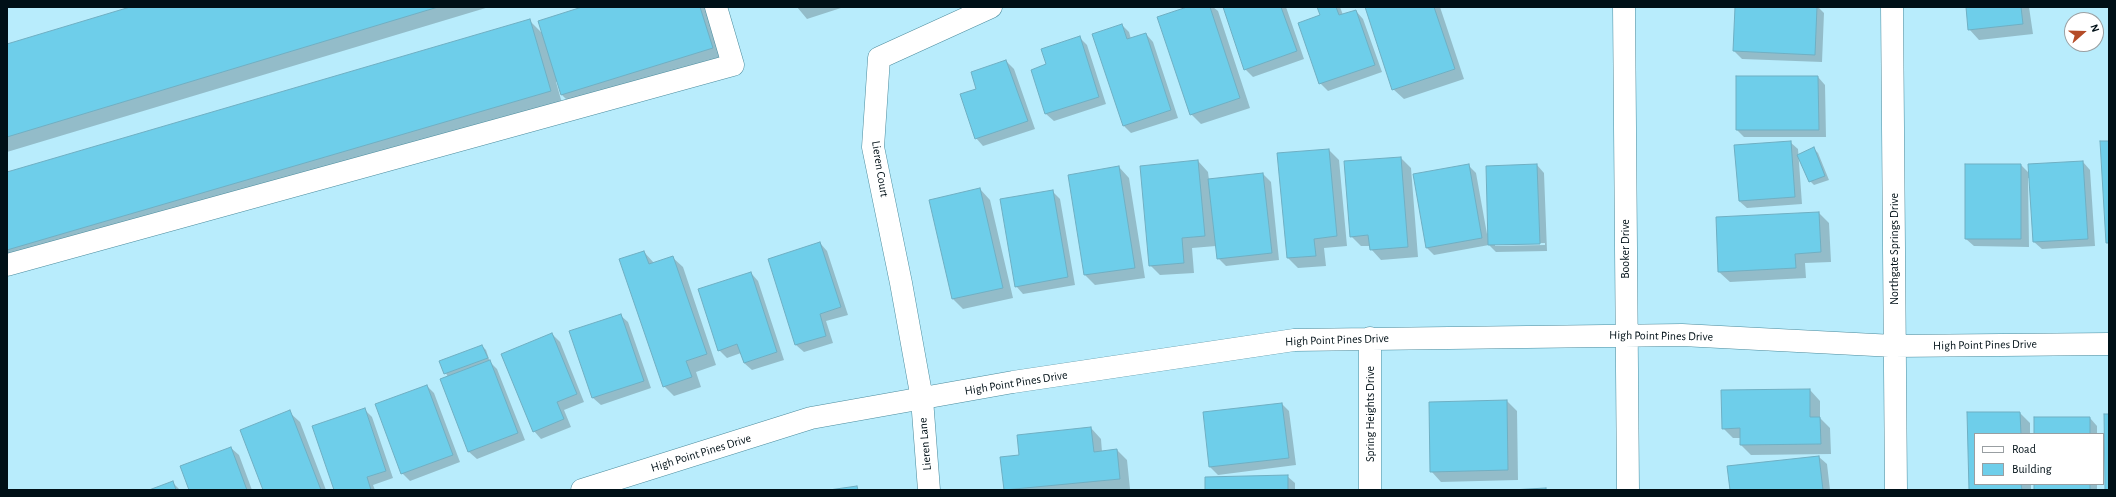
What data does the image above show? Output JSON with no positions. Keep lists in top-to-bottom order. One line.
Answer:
{"streets":{"street":["Lieren Court","Booker Drive","Northgate Springs Drive","High Point Pines Drive","Spring Heights Drive","Lieren Lane"]},"crossings":[["Lieren Court","High Point Pines Drive"],["Lieren Court","Lieren Lane"],["Booker Drive","High Point Pines Drive"],["Northgate Springs Drive","High Point Pines Drive"],["High Point Pines Drive","Spring Heights Drive"],["High Point Pines Drive","Lieren Lane"]],"legend":["Road","Building"],"north":"right"}
